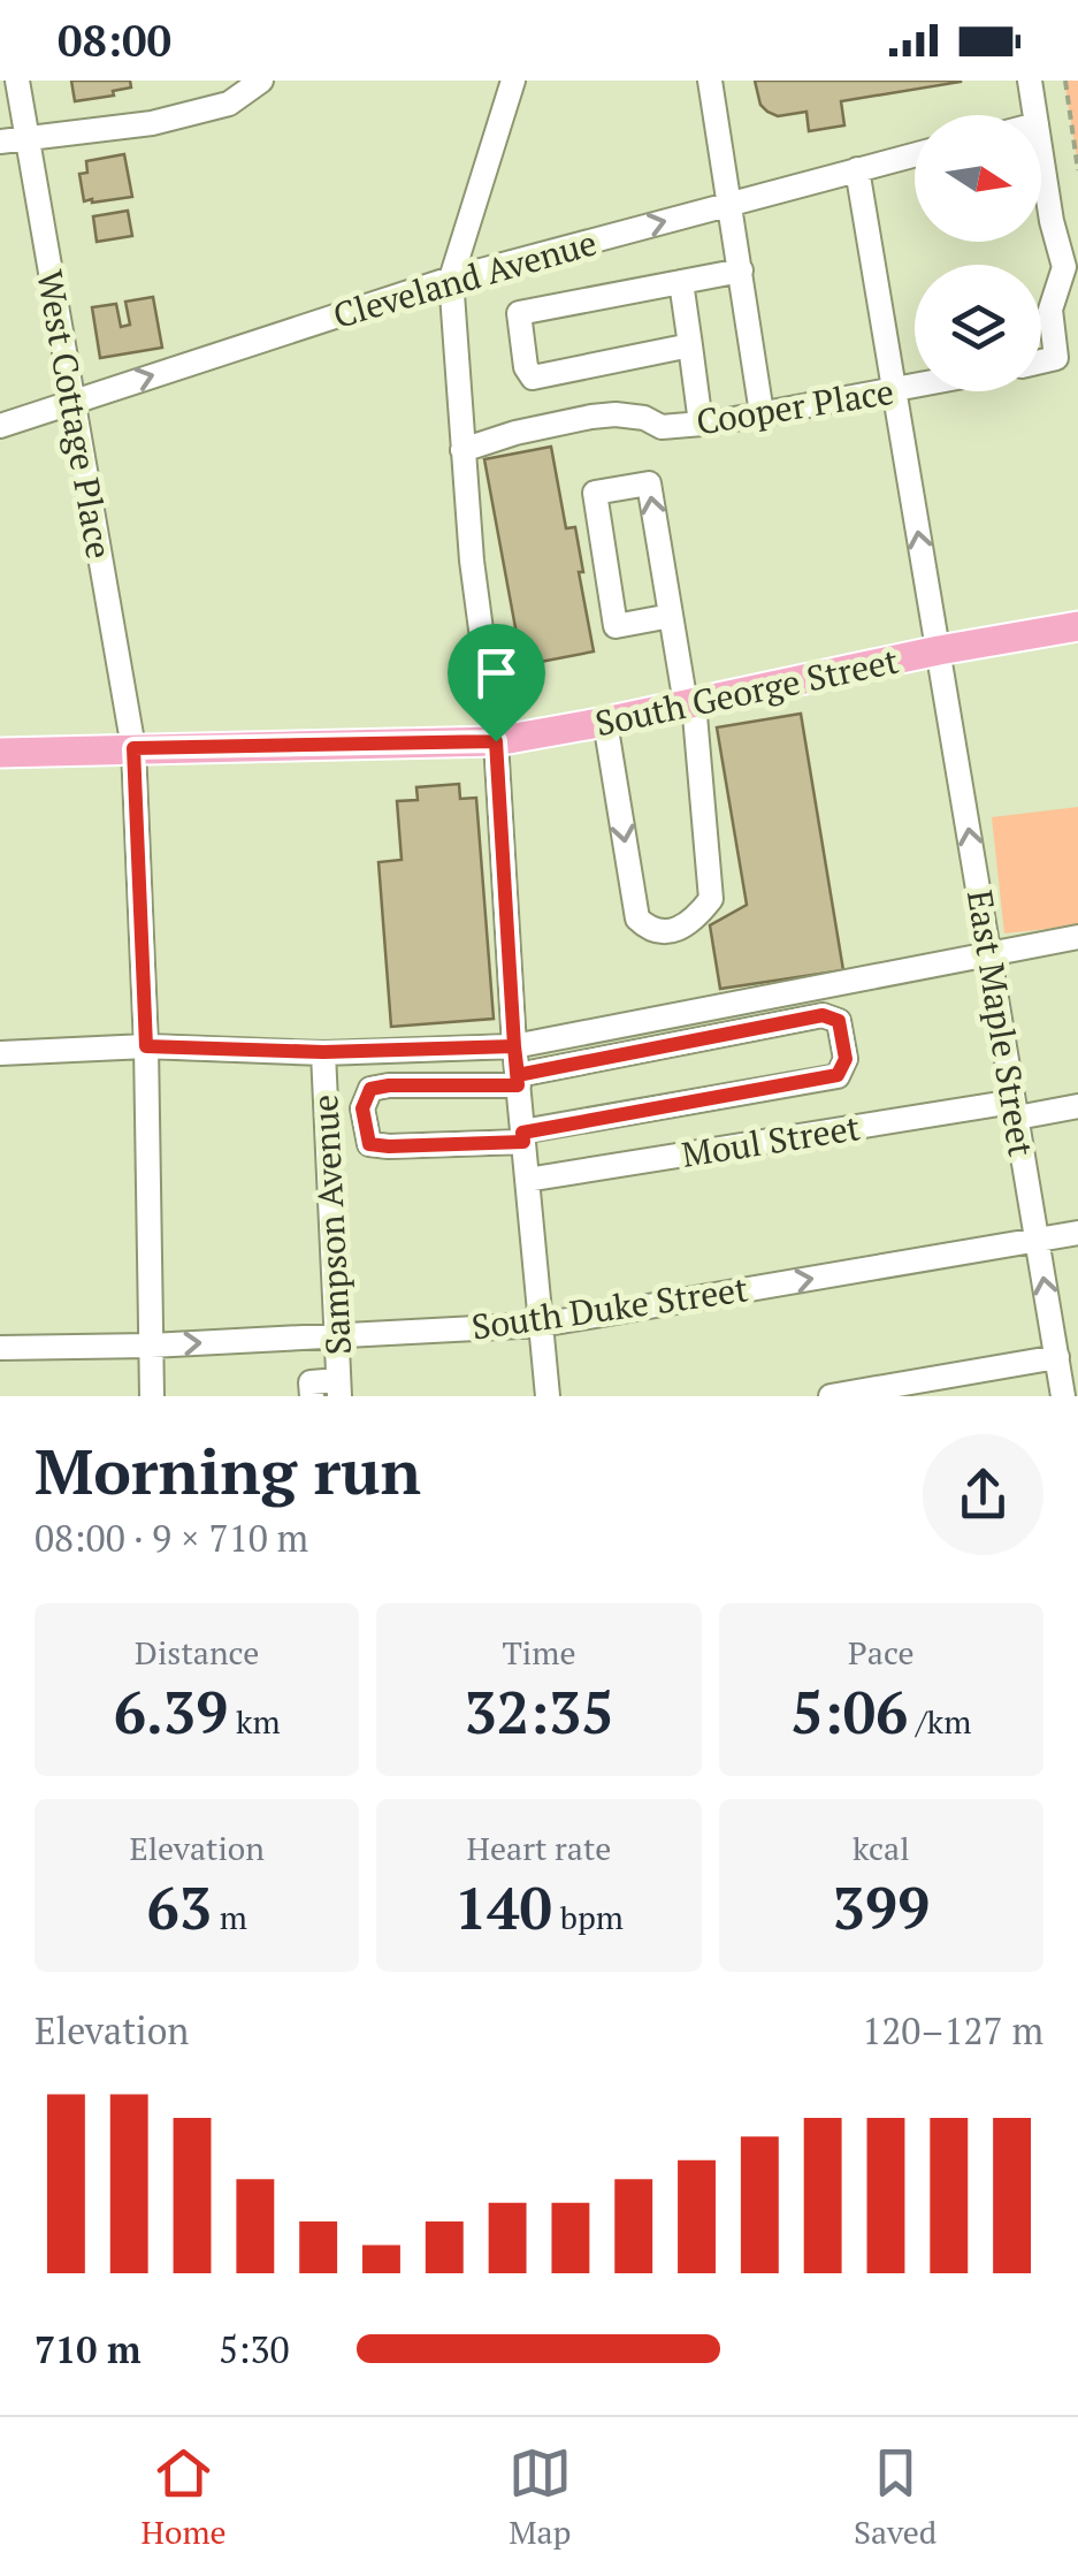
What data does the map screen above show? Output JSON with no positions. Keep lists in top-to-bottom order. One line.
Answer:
{"streets":{"main road":["South George Street"],"street":["Cleveland Avenue","Cooper Place","West Cottage Place","East Maple Street","Moul Street","Sampson Avenue","South Duke Street"]},"crossings":[["Cleveland Avenue","West Cottage Place"],["Cleveland Avenue","East Maple Street"],["Cooper Place","East Maple Street"],["West Cottage Place","South George Street"],["West Cottage Place","South Duke Street"],["South George Street","East Maple Street"],["East Maple Street","Moul Street"],["East Maple Street","South Duke Street"],["Sampson Avenue","South Duke Street"]],"one_way":["Cleveland Avenue","East Maple Street"],"north":"right","page":{"status":"08:00","heading":["Morning run","08:00 · 9 × 710 m"],"stats":[["Distance","6.39 km"],["Time","32:35"],["Pace","5:06 /km"],["Elevation","63 m"],["Heart rate","140 bpm"],["kcal","399"]],"chart":["Elevation","120–127 m"],"list":[{"name":"710 m","note":"5:30"}],"tabs":["Home","Map","Saved"]}}
